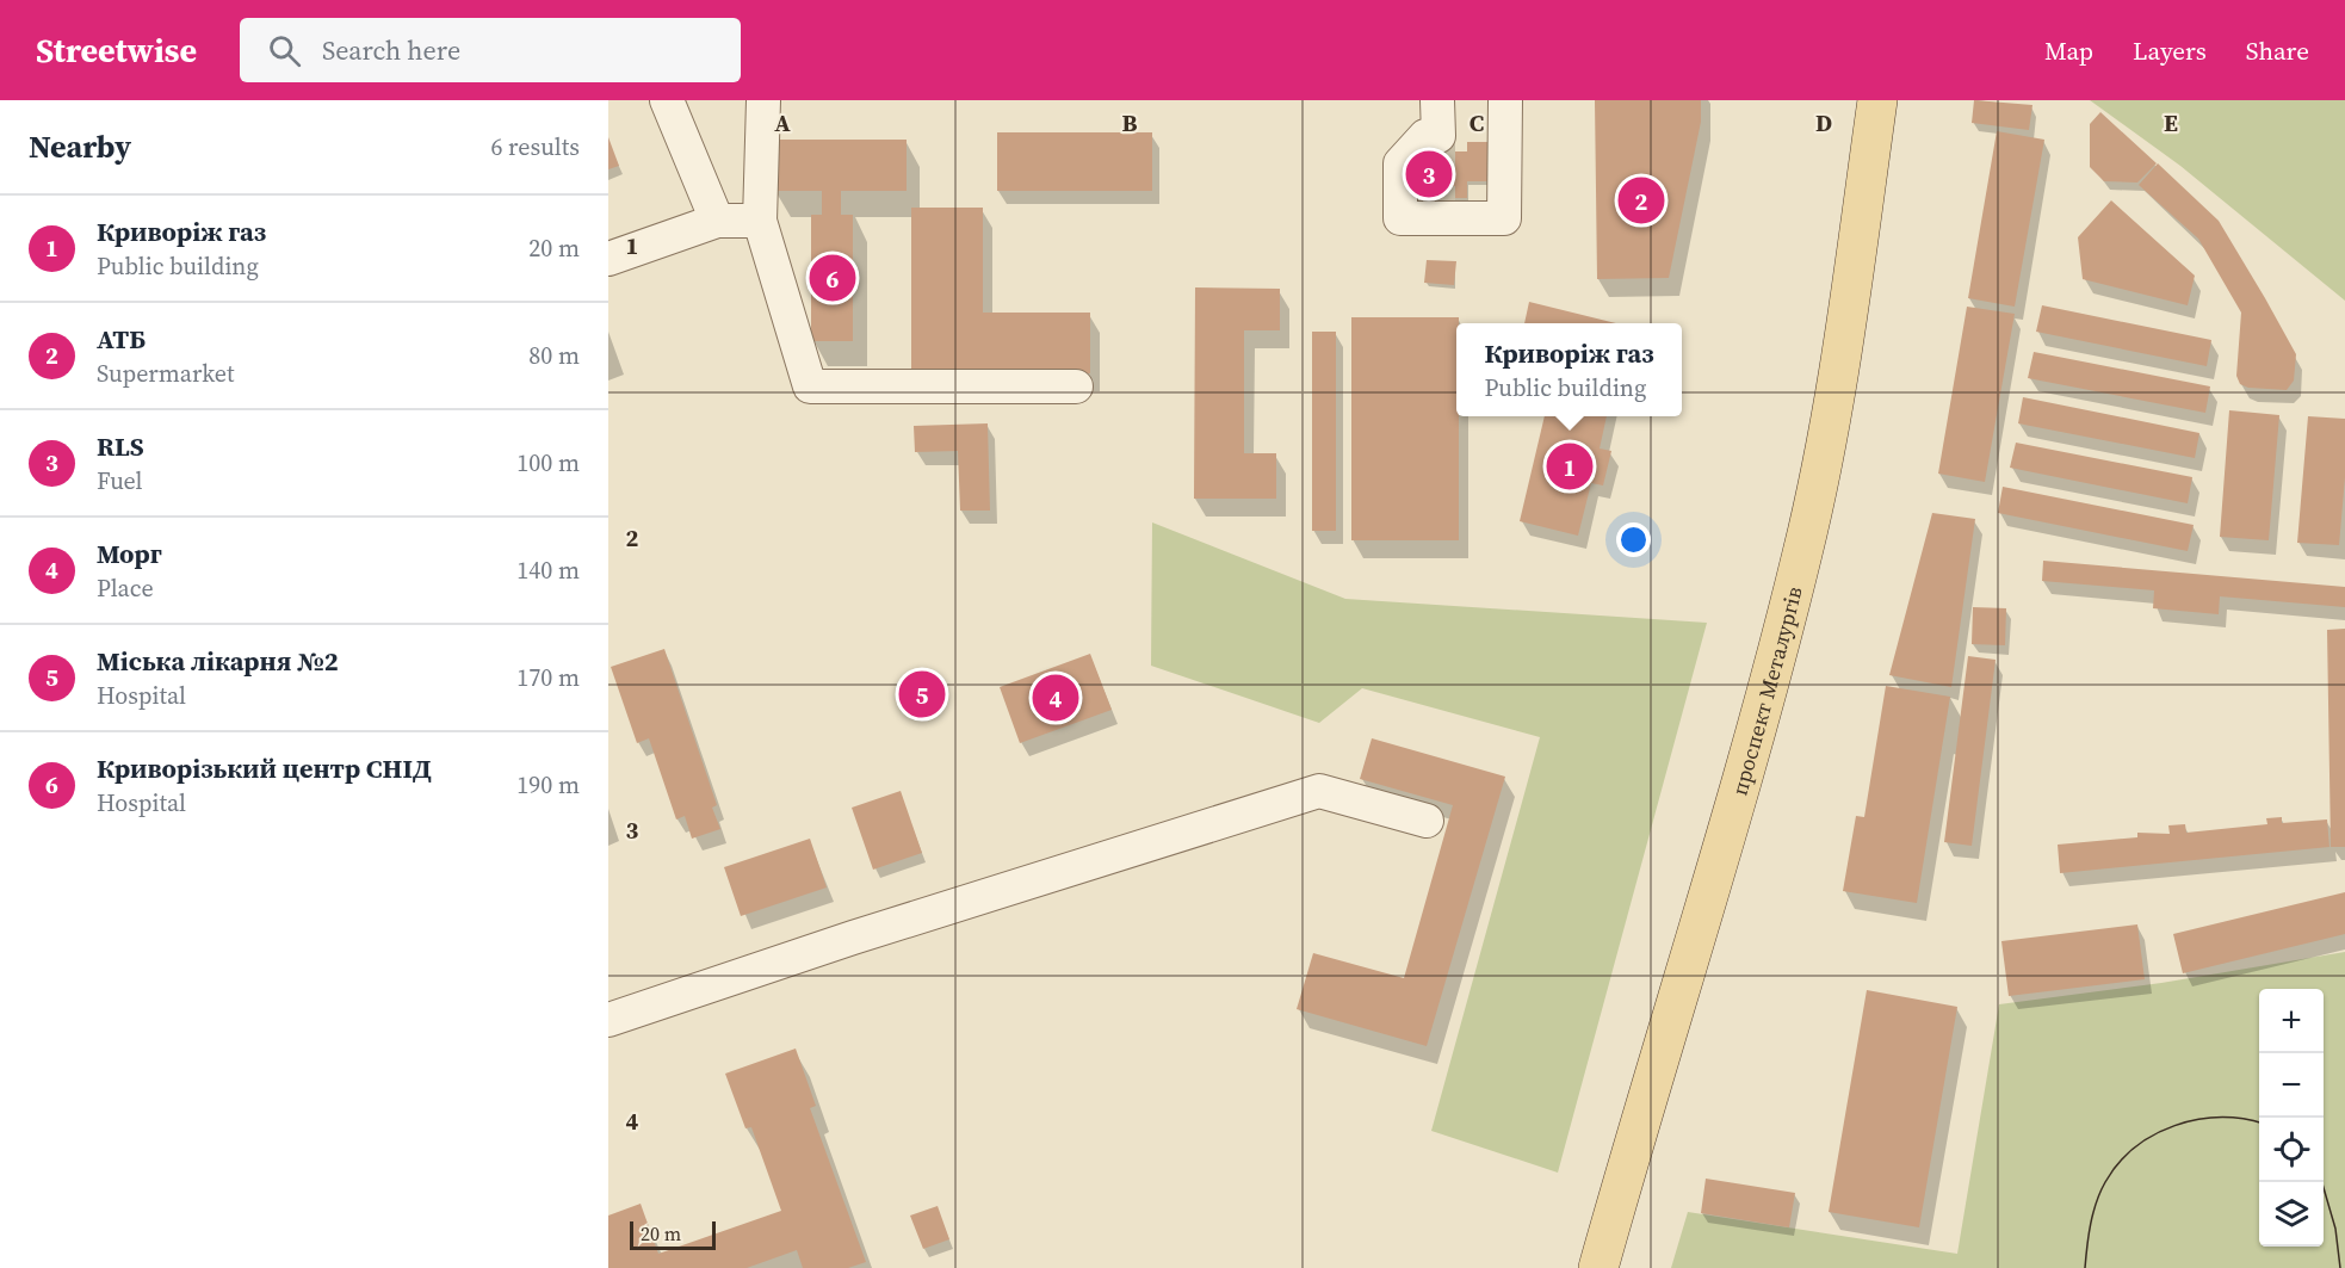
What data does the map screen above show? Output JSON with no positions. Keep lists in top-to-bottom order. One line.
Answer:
{"streets":{"main road":["проспект Металургів"]},"scale_bar":"20 m","page":{"header":"Streetwise","search":"Search here","nav":["Map","Layers","Share"],"heading":["Nearby","6 results"],"pins":["3","2","6","1","5","4"],"list":[{"mark":"1","name":"Криворіж газ","note":"Public building","value":"20 m"},{"mark":"2","name":"АТБ","note":"Supermarket","value":"80 m"},{"mark":"3","name":"RLS","note":"Fuel","value":"100 m"},{"mark":"4","name":"Морг","note":"Place","value":"140 m"},{"mark":"5","name":"Міська лікарня №2","note":"Hospital","value":"170 m"},{"mark":"6","name":"Криворізький центр СНІД","note":"Hospital","value":"190 m"}],"popup":["Криворіж газ","Public building"],"map_buttons":["+","−"],"scale":"20 m"},"grid":{"columns":["A","B","C","D","E"],"rows":["1","2","3","4"]}}
